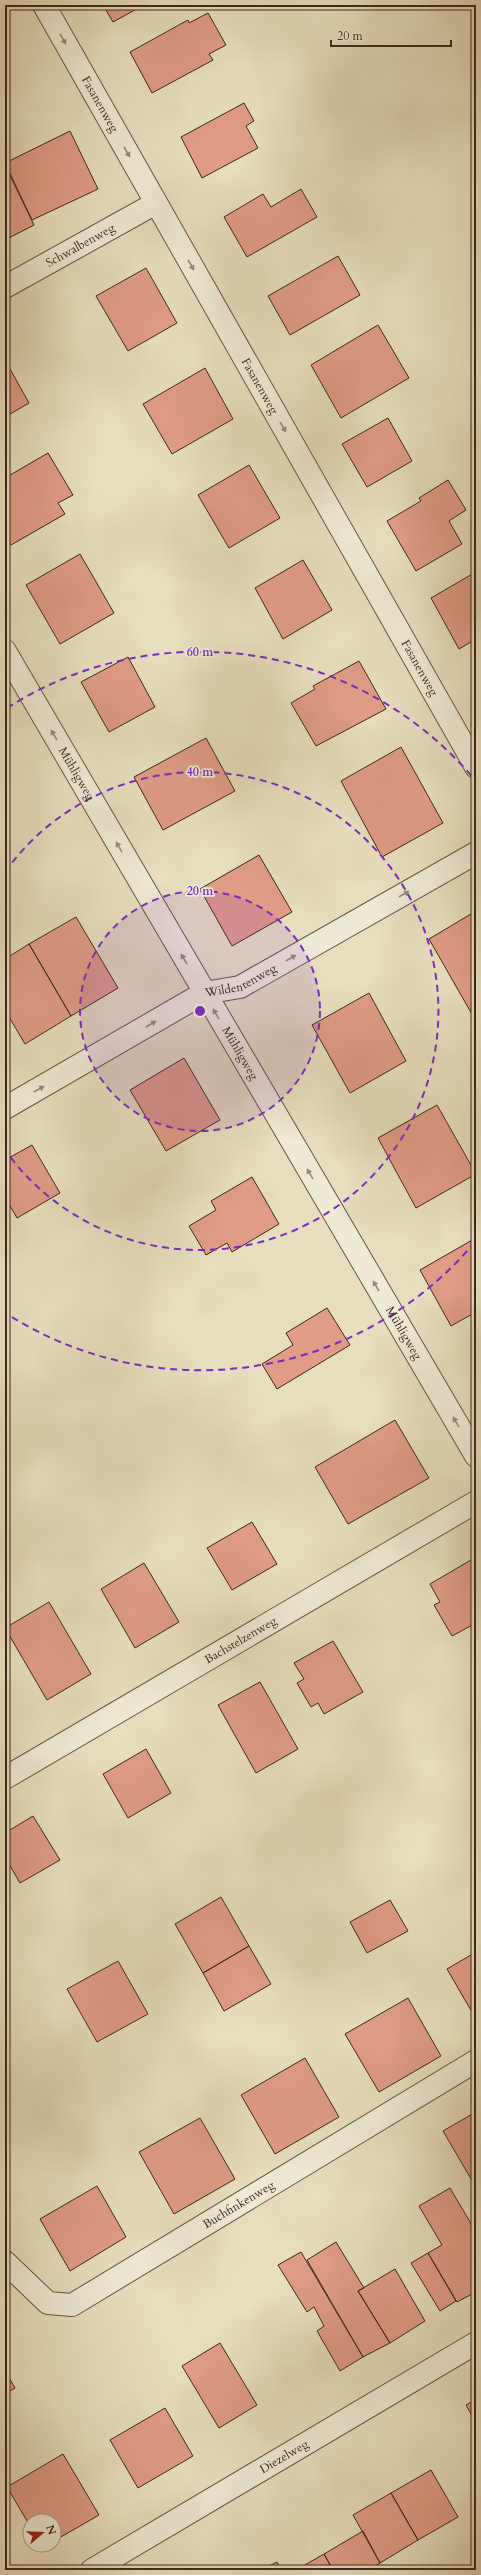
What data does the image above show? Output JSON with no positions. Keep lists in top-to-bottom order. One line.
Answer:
{"streets":{"street":["Fasanenweg","Schwalbenweg","Mühligweg","Wildentenweg","Bachstelzenweg","Buchfinkenweg","Diezelweg"]},"crossings":[["Fasanenweg","Schwalbenweg"],["Mühligweg","Wildentenweg"]],"one_way":["Fasanenweg","Mühligweg","Wildentenweg"],"scale_bar":"20 m","north":"right","rings":["60 m","40 m","20 m"]}
